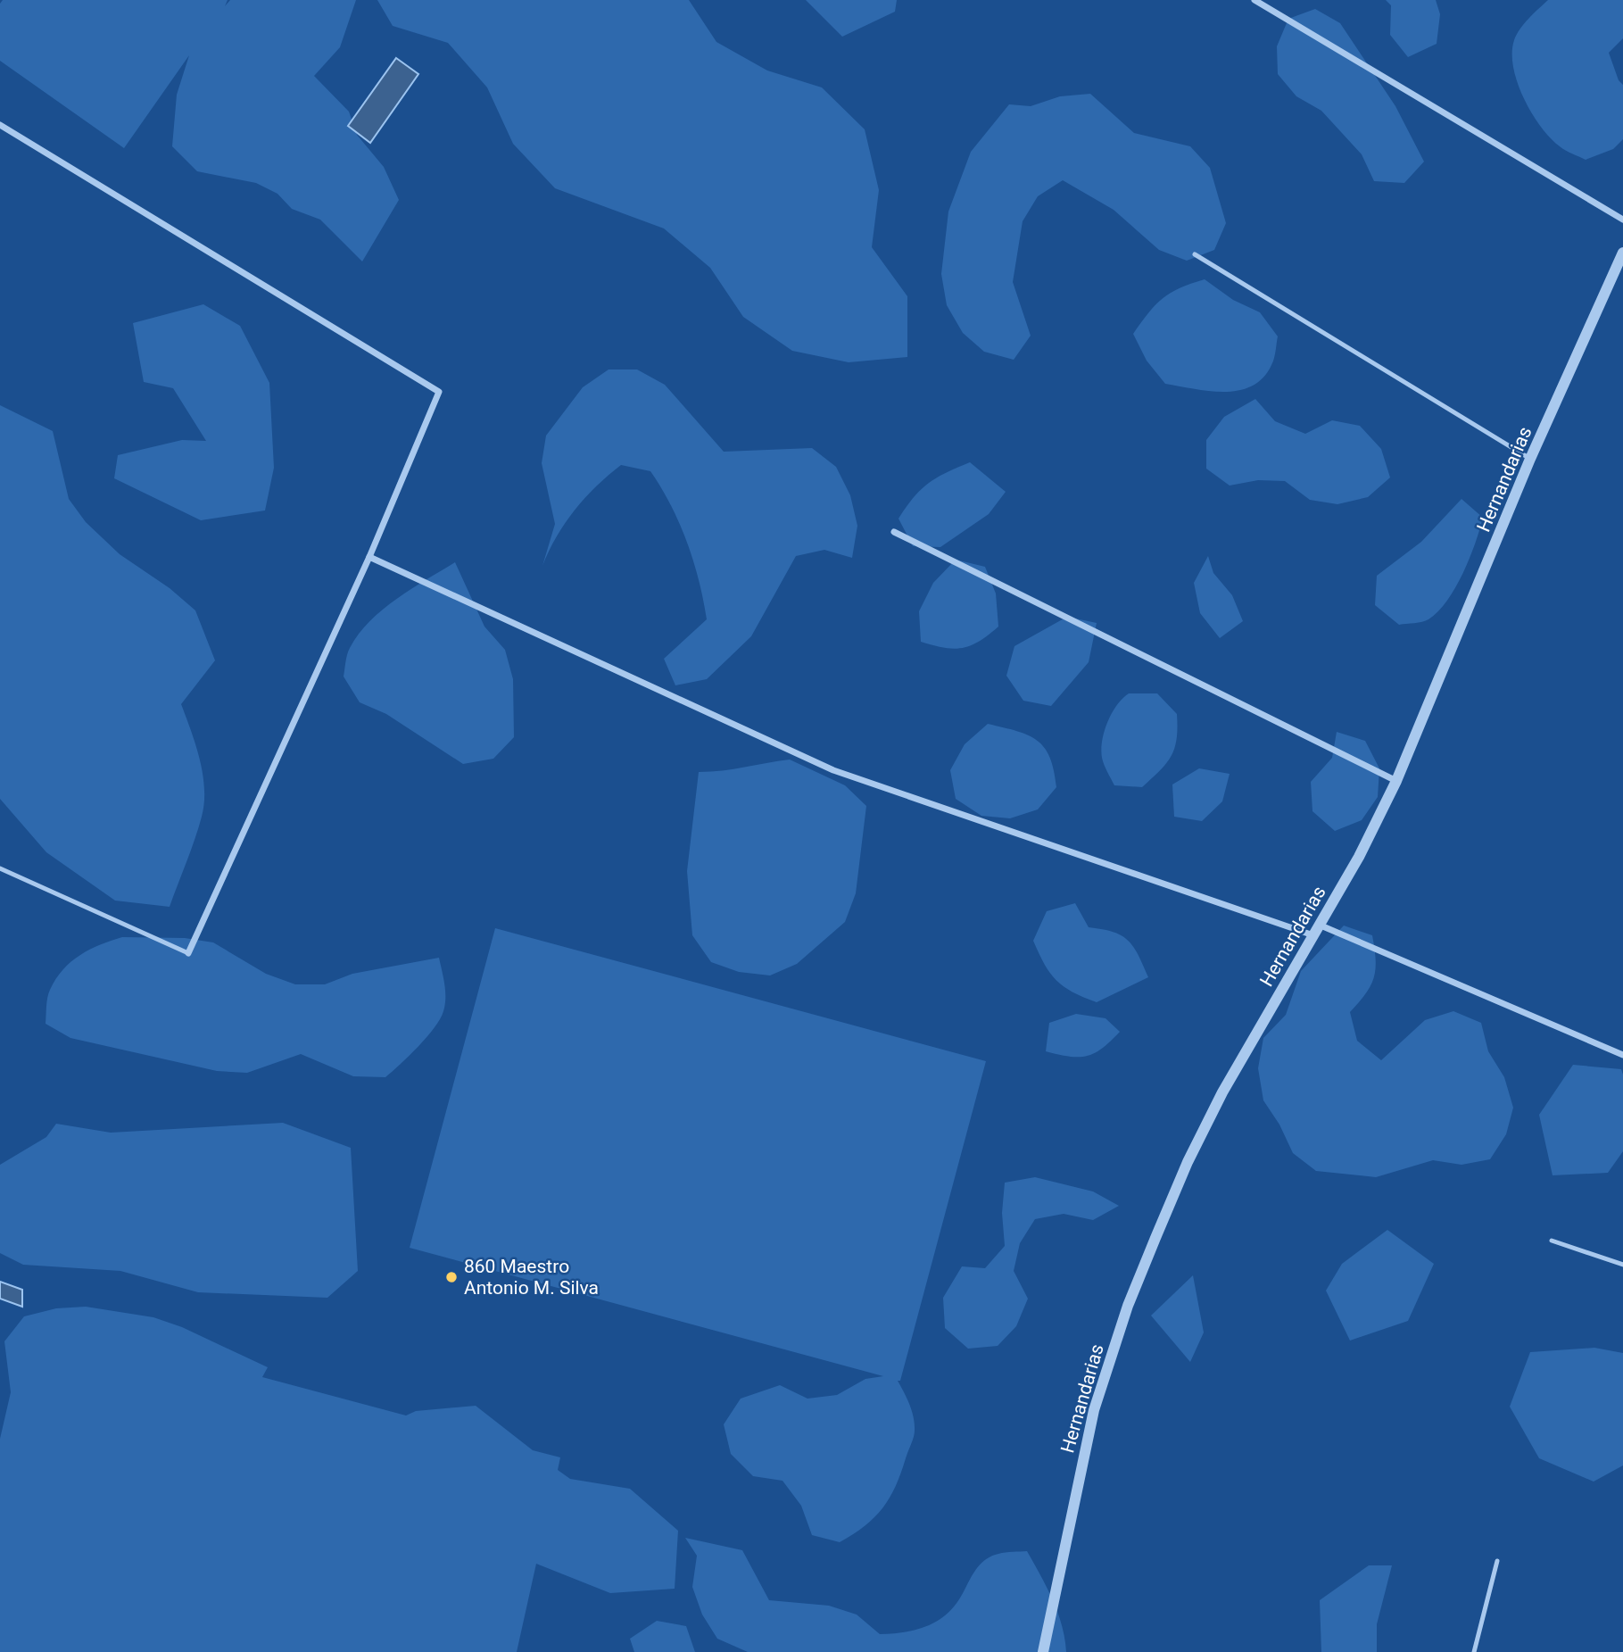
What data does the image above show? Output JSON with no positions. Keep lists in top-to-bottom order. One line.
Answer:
{"streets":{"street":["Hernandarias"]},"places":["860 Maestro Antonio M. Silva"]}
